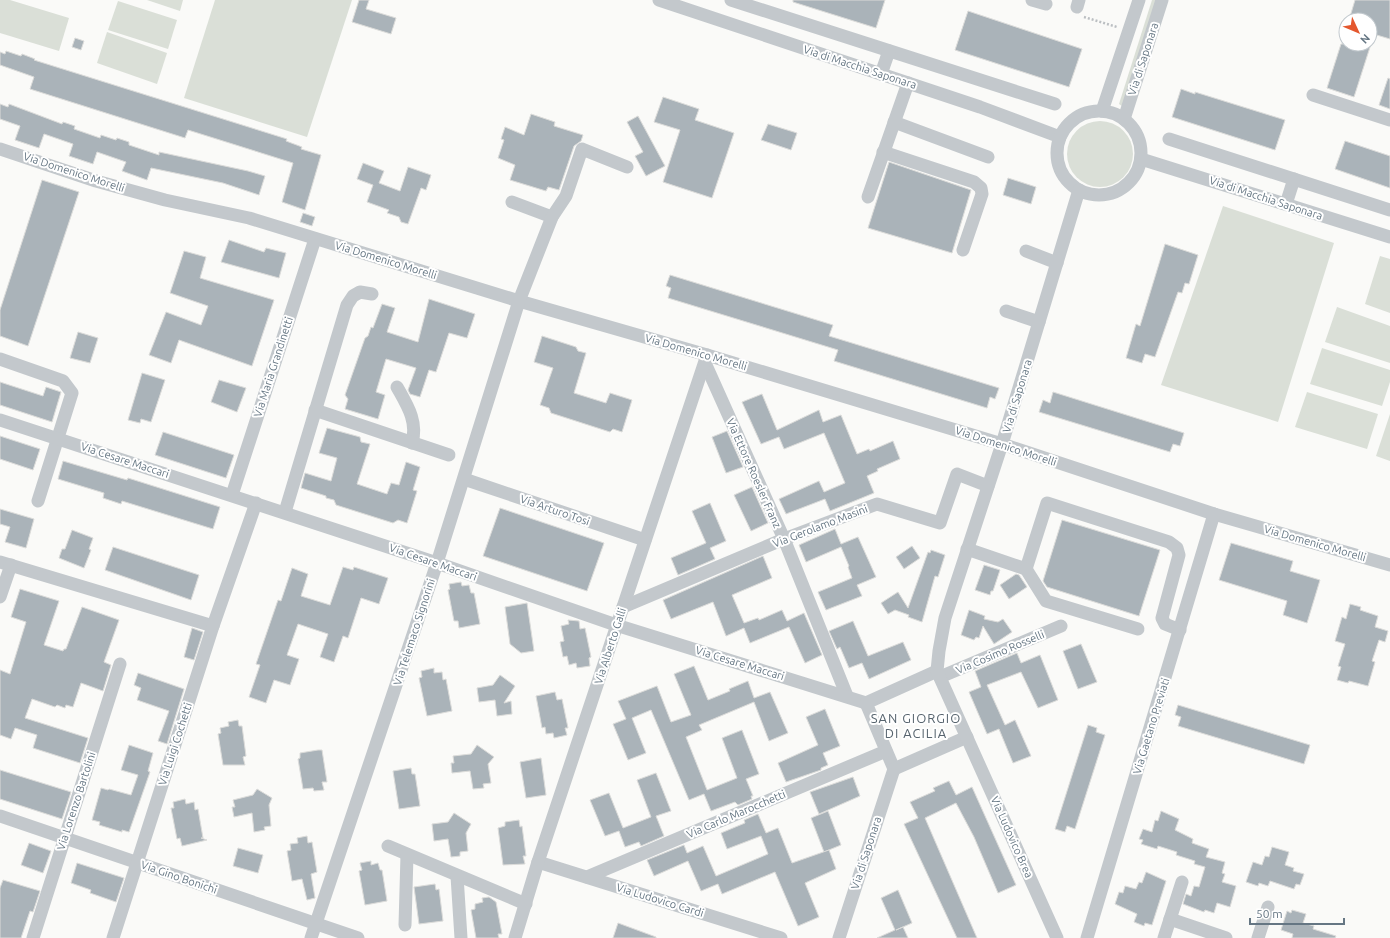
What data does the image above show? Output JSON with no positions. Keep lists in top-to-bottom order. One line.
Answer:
{"streets":{"street":["Via di Saponara","Via di Macchia Saponara","Via Domenico Morelli","Via Maria Grandinetti","Via Cesare Maccari","Via Ettore Roesler Franz","Via Arturo Tosi","Via Gerolamo Masini","Via Telemaco Signorini","Via Alberto Galli","Via Cosimo Rosselli","Via Gaetano Previati","Via Luigi Cochetti","Via Lorenzo Bartolini","Via Carlo Marocchetti","Via Ludovico Brea","Via Gino Bonichi","Via Ludovico Cardi"]},"crossings":[["Via di Saponara","Via di Macchia Saponara"],["Via di Saponara","Via Domenico Morelli"],["Via di Saponara","Via Gerolamo Masini"],["Via di Saponara","Via Cosimo Rosselli"],["Via di Saponara","Via Ludovico Brea"],["Via Domenico Morelli","Via Maria Grandinetti"],["Via Domenico Morelli","Via Ettore Roesler Franz"],["Via Domenico Morelli","Via Telemaco Signorini"],["Via Domenico Morelli","Via Alberto Galli"],["Via Domenico Morelli","Via Gaetano Previati"],["Via Maria Grandinetti","Via Cesare Maccari"],["Via Cesare Maccari","Via Ettore Roesler Franz"],["Via Cesare Maccari","Via Telemaco Signorini"],["Via Cesare Maccari","Via Alberto Galli"],["Via Cesare Maccari","Via Cosimo Rosselli"],["Via Cesare Maccari","Via Luigi Cochetti"],["Via Ettore Roesler Franz","Via Gerolamo Masini"],["Via Ettore Roesler Franz","Via Alberto Galli"],["Via Arturo Tosi","Via Telemaco Signorini"],["Via Arturo Tosi","Via Alberto Galli"],["Via Gerolamo Masini","Via Alberto Galli"],["Via Telemaco Signorini","Via Gino Bonichi"],["Via Alberto Galli","Via Ludovico Cardi"],["Via Cosimo Rosselli","Via Ludovico Brea"],["Via Luigi Cochetti","Via Gino Bonichi"],["Via Lorenzo Bartolini","Via Gino Bonichi"],["Via Carlo Marocchetti","Via Ludovico Cardi"]],"districts":["SAN GIORGIO DI ACILIA"],"scale_bar":"50 m","north":"bottom right"}
